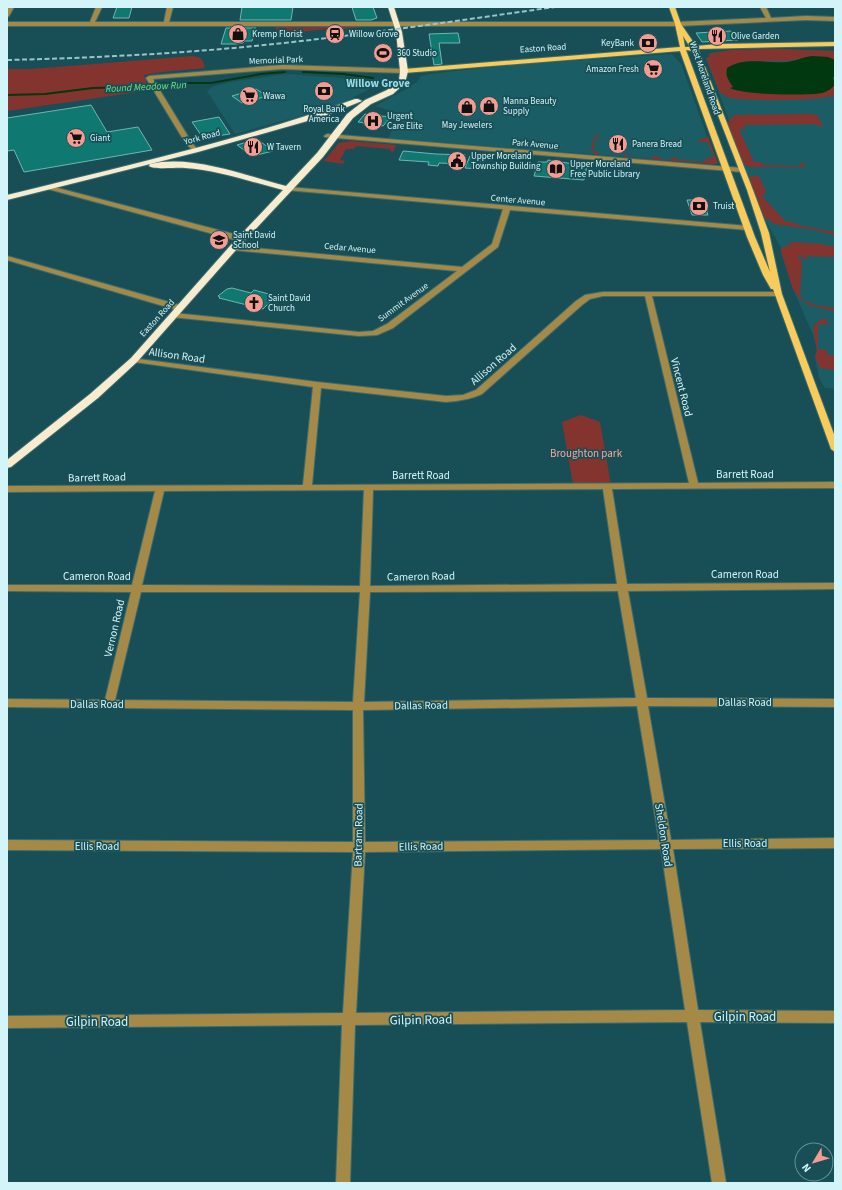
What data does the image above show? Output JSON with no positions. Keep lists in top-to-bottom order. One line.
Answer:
{"streets":{"highway":["Easton Road","York Road"],"main road":["West Moreland Road"],"street":["Memorial Park","Park Avenue","Center Avenue","Cedar Avenue","Summit Avenue","Allison Road","Vincent Road","Barrett Road","Cameron Road","Vernon Road","Dallas Road","Bartram Road","Sheldon Road","Ellis Road","Gilpin Road"]},"crossings":[["Easton Road","Memorial Park"],["Easton Road","West Moreland Road"],["Easton Road","York Road"],["Easton Road","Park Avenue"],["Easton Road","Center Avenue"],["Easton Road","Cedar Avenue"],["Easton Road","Summit Avenue"],["Easton Road","Allison Road"],["Memorial Park","York Road"],["West Moreland Road","Park Avenue"],["West Moreland Road","Center Avenue"],["West Moreland Road","Allison Road"],["York Road","Center Avenue"],["Center Avenue","Summit Avenue"],["Cedar Avenue","Summit Avenue"],["Allison Road","Vincent Road"],["Vincent Road","Barrett Road"],["Barrett Road","Vernon Road"],["Barrett Road","Bartram Road"],["Barrett Road","Sheldon Road"],["Cameron Road","Vernon Road"],["Cameron Road","Bartram Road"],["Cameron Road","Sheldon Road"],["Vernon Road","Dallas Road"],["Dallas Road","Bartram Road"],["Dallas Road","Sheldon Road"],["Bartram Road","Ellis Road"],["Bartram Road","Gilpin Road"],["Sheldon Road","Ellis Road"],["Sheldon Road","Gilpin Road"]],"districts":["Willow Grove"],"water":["Round Meadow Run"],"parks":["Broughton park"],"places":{"shop":["Kremp Florist","Manna Beauty Supply","May Jewelers"],"station":["Willow Grove"],"restaurant":["Olive Garden","Panera Bread","W Tavern"],"bank":["KeyBank","Royal Bank America","Truist"],"sports":["360 Studio"],"supermarket":["Amazon Fresh","Wawa","Giant"],"hospital":["Urgent Care Elite"],"public building":["Upper Moreland Township Building"],"library":["Upper Moreland Free Public Library"],"school or university":["Saint David School"],"church":["Saint David Church"]},"north":"bottom left"}
